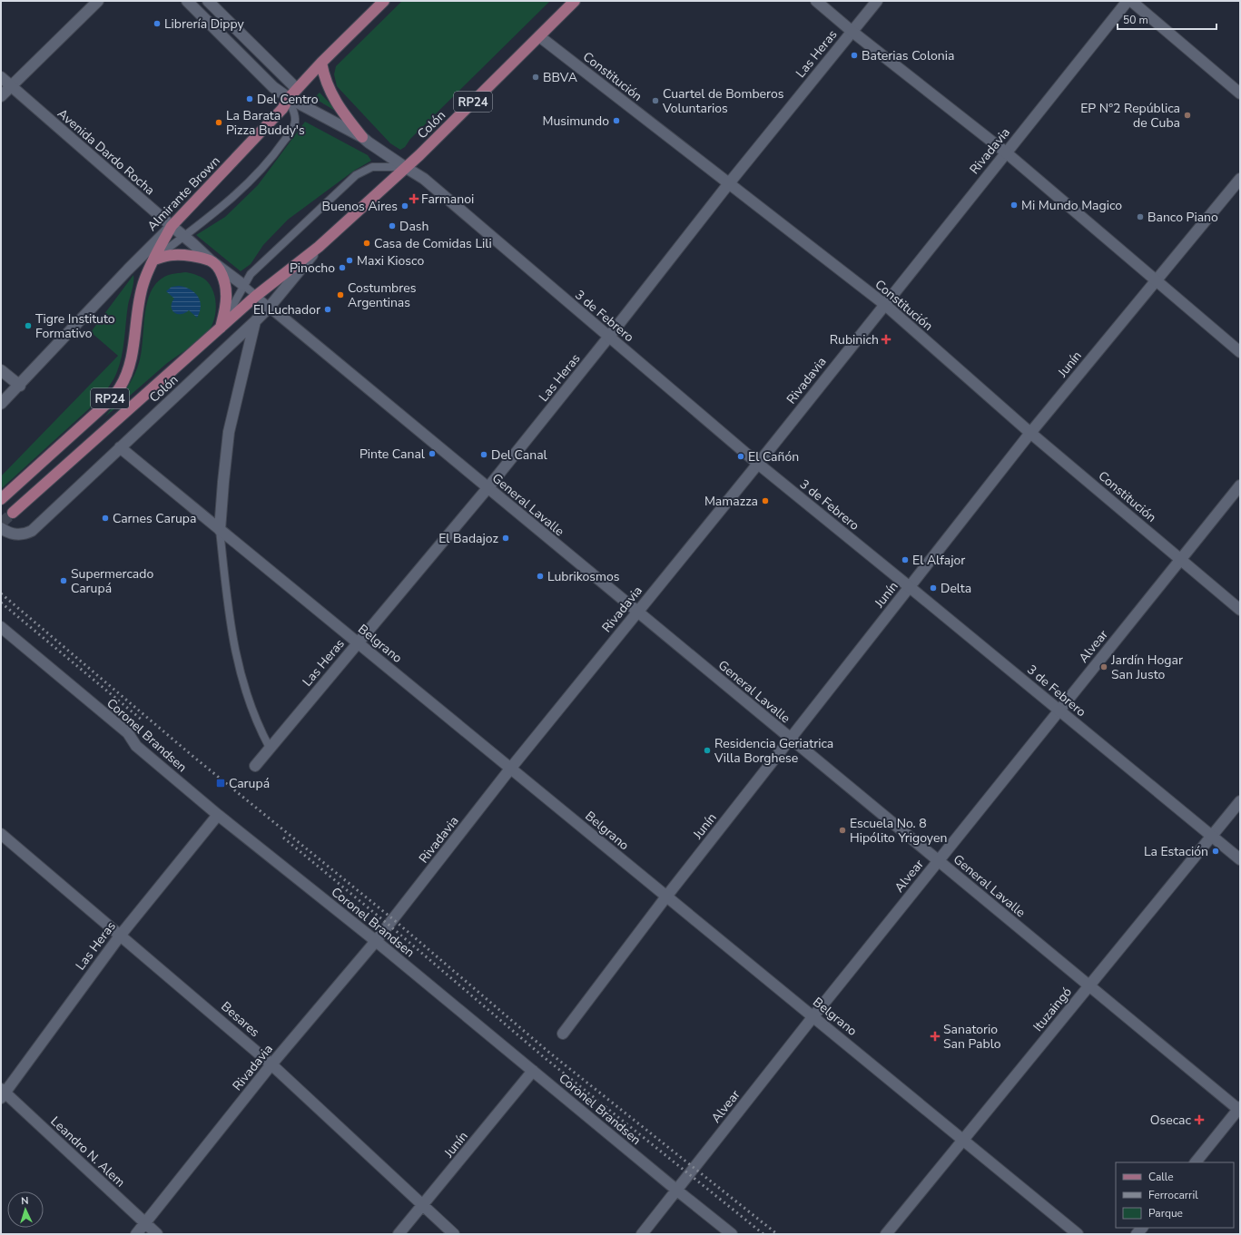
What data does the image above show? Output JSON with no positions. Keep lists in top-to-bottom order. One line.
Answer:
{"streets":{"main road":["RP24","Colón","Almirante Brown"],"street":["Las Heras","Constitución","Rivadavia","Avenida Dardo Rocha","3 de Febrero","Junín","General Lavalle","Belgrano","Alvear","Coronel Brandsen","Ituzaingó","Besares","Leandro N. Alem"]},"crossings":[["Las Heras","Constitución"],["Las Heras","3 de Febrero"],["Las Heras","General Lavalle"],["Las Heras","Belgrano"],["Las Heras","Coronel Brandsen"],["Las Heras","Besares"],["Las Heras","Leandro N. Alem"],["Constitución","Colón"],["Constitución","Rivadavia"],["Constitución","Junín"],["Constitución","Alvear"],["RP24","Colón"],["RP24","Avenida Dardo Rocha"],["RP24","Almirante Brown"],["Colón","3 de Febrero"],["Colón","General Lavalle"],["Colón","Belgrano"],["Rivadavia","3 de Febrero"],["Rivadavia","General Lavalle"],["Rivadavia","Belgrano"],["Rivadavia","Coronel Brandsen"],["Rivadavia","Besares"],["Rivadavia","Leandro N. Alem"],["Avenida Dardo Rocha","Almirante Brown"],["Almirante Brown","3 de Febrero"],["3 de Febrero","Junín"],["3 de Febrero","Alvear"],["3 de Febrero","Ituzaingó"],["Junín","General Lavalle"],["Junín","Belgrano"],["Junín","Coronel Brandsen"],["Junín","Besares"],["General Lavalle","Alvear"],["General Lavalle","Ituzaingó"],["Belgrano","Alvear"],["Belgrano","Ituzaingó"],["Alvear","Coronel Brandsen"]],"places":{"other":["Librería Dippy","Baterias Colonia","BBVA","Del Centro","Cuartel de Bomberos Voluntarios","EP Nº2 República de Cuba","Musimundo","La Barata Pizza Buddy's","Mi Mundo Magico","Buenos Aires","Banco Piano","Dash","Casa de Comidas Lili","Maxi Kiosco","Pinocho","Costumbres Argentinas","El Luchador","Tigre Instituto Formativo","Pinte Canal","Del Canal","El Cañón","Mamazza","Carnes Carupa","El Badajoz","El Alfajor","Lubrikosmos","Supermercado Carupá","Delta","Jardín Hogar San Justo","Residencia Geriatrica Villa Borghese","Escuela No. 8 Hipólito Yrigoyen","La Estación"],"health":["Farmanoi","Rubinich","Sanatorio San Pablo","Osecac"],"transit":["Carupá"]},"legend":["Calle","Ferrocarril","Parque"],"scale_bar":"50 m","north":"top"}
